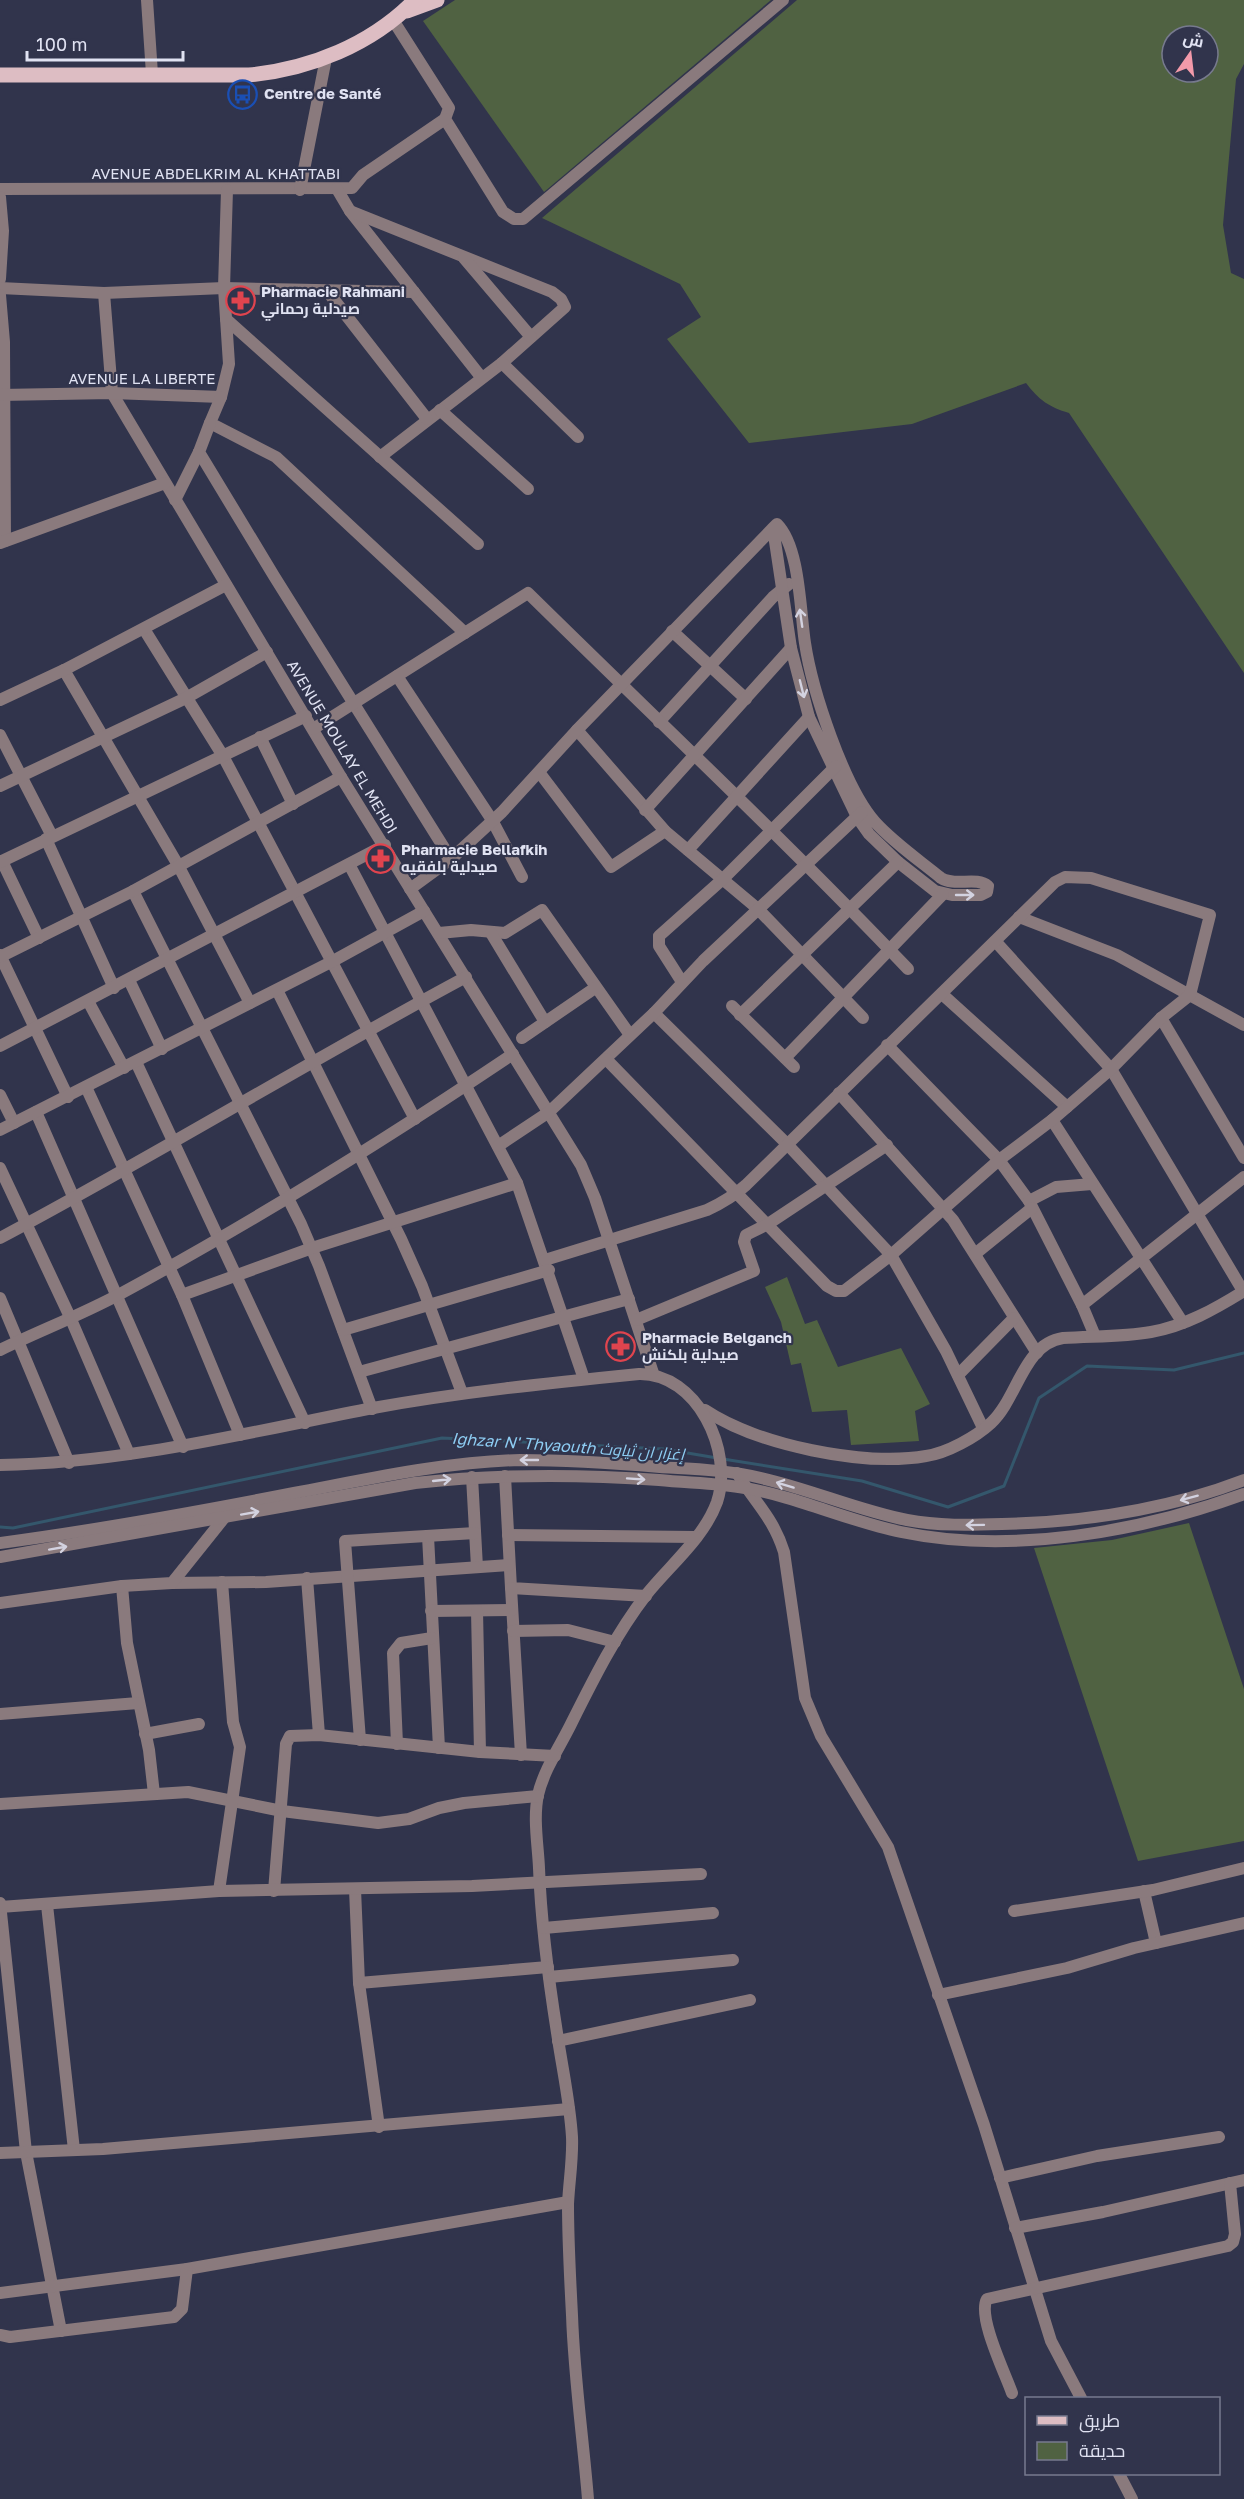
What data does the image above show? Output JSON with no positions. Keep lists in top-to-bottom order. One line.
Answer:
{"streets":{"street":["AVENUE ABDELKRIM AL KHATTABI","AVENUE LA LIBERTE","AVENUE MOULAY EL MEHDI"]},"crossings":[["AVENUE ABDELKRIM AL KHATTABI","AVENUE LA LIBERTE"],["AVENUE LA LIBERTE","AVENUE MOULAY EL MEHDI"]],"water":["Ighzar N' Thyaouth إغزار ان ثياوث"],"places":{"bus stop":["Centre de Santé"],"pharmacy":["Pharmacie Rahmani صيدلية رحماني","Pharmacie Bellafkih صيدلية بلفقيه","Pharmacie Belganch صيدلية بلكنش"]},"legend":["طريق","حديقة"],"scale_bar":"100 m","north":"top"}
